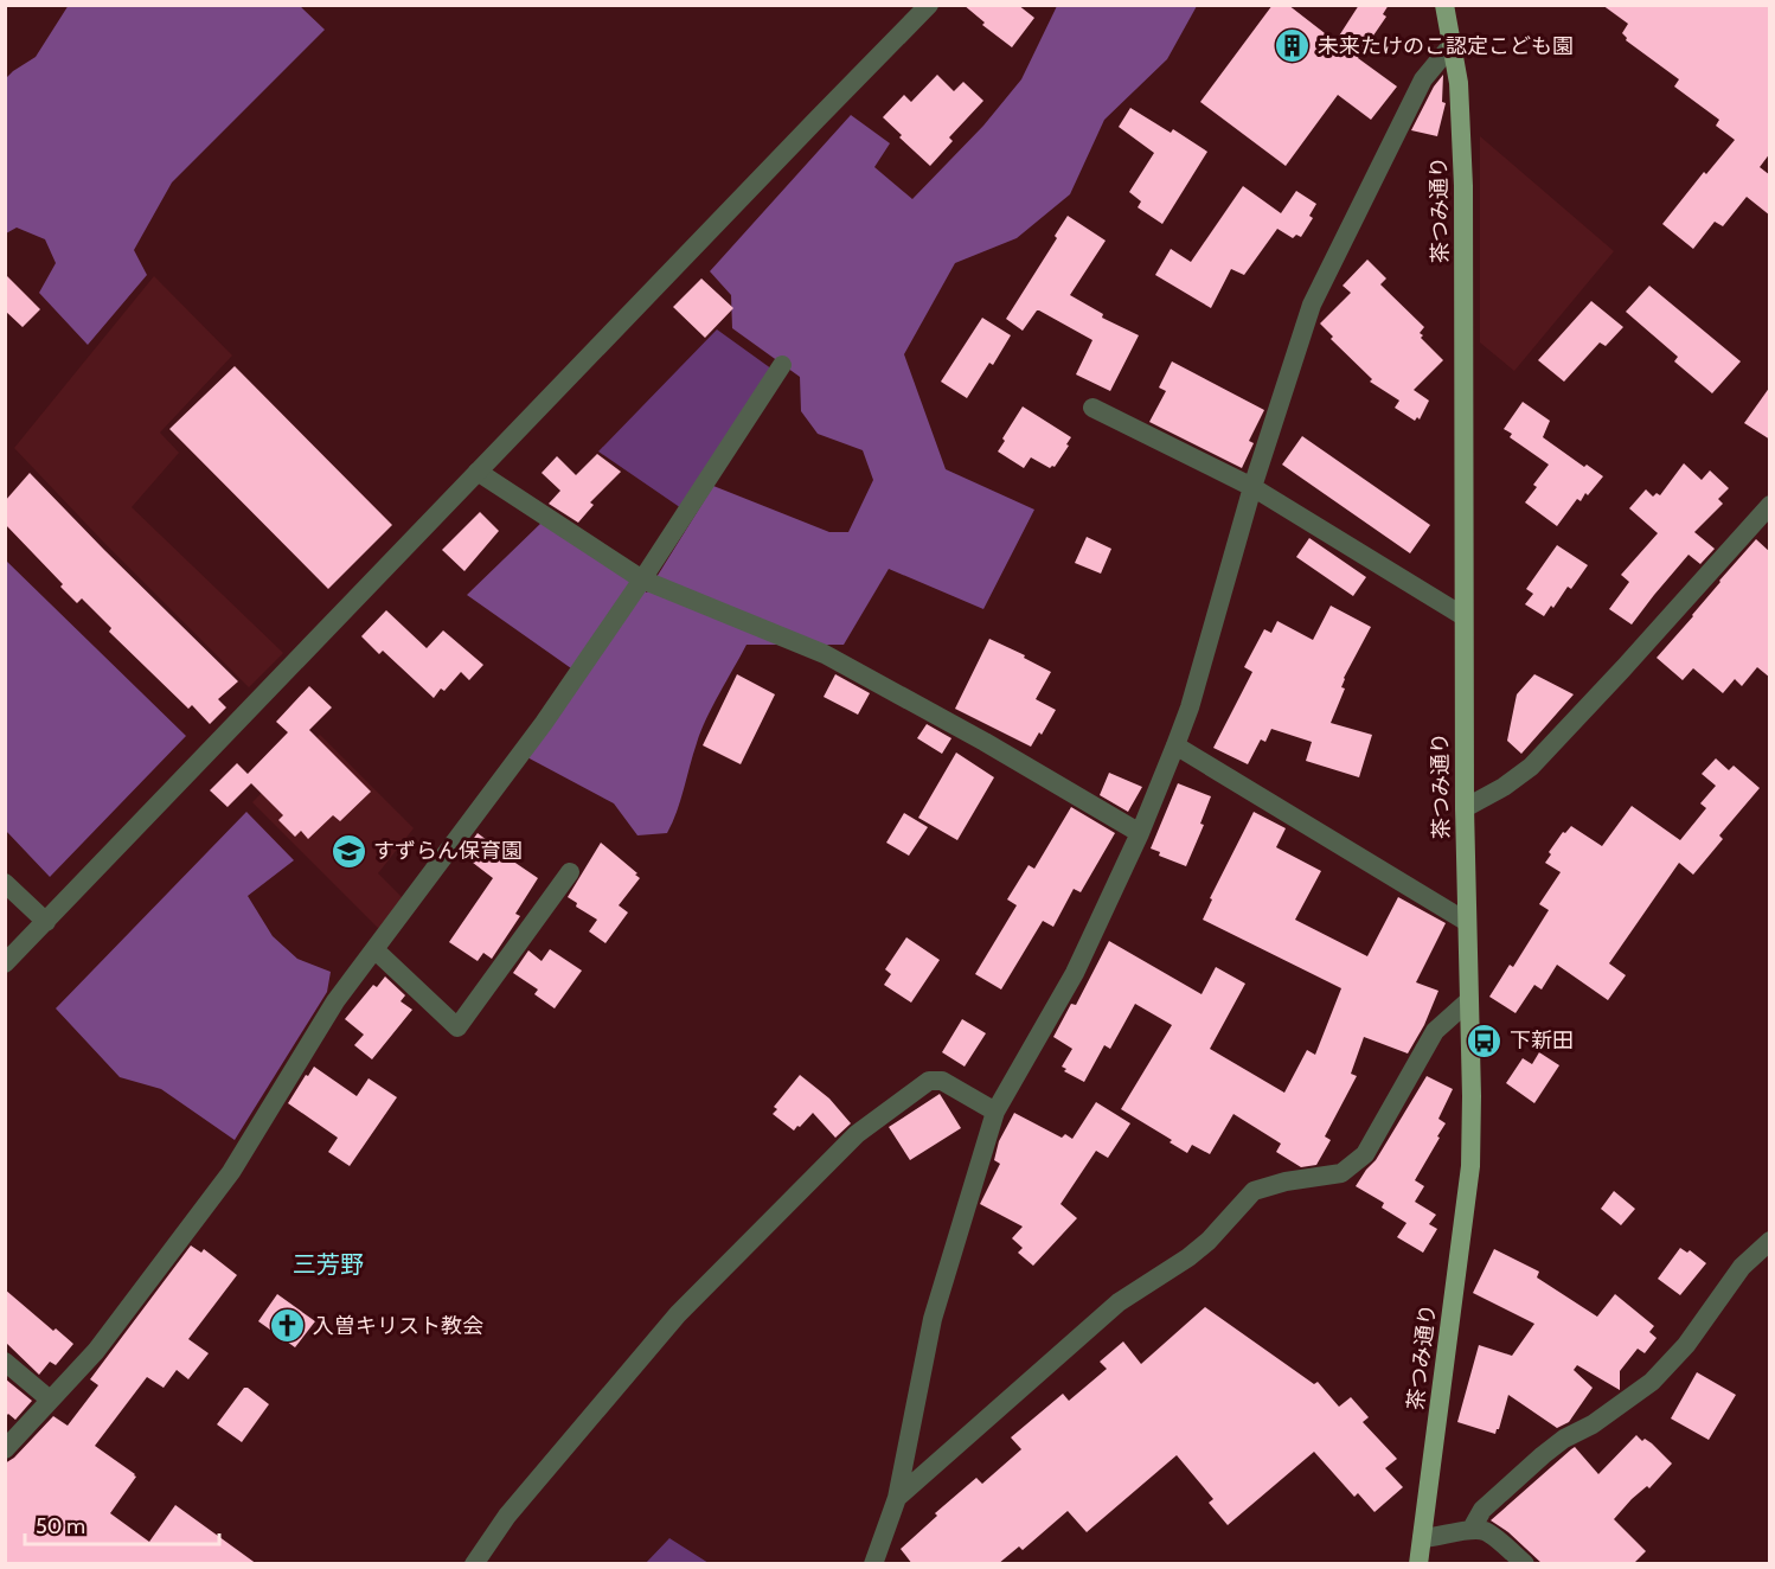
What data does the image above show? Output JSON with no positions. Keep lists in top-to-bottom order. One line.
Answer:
{"streets":{"main road":["茶つみ通り"]},"districts":["三芳野"],"places":{"building":["未来たけのこ認定こども園"],"school or university":["すずらん保育園"],"bus stop":["下新田"],"church":["入曽キリスト教会"]},"scale_bar":"50 m"}
